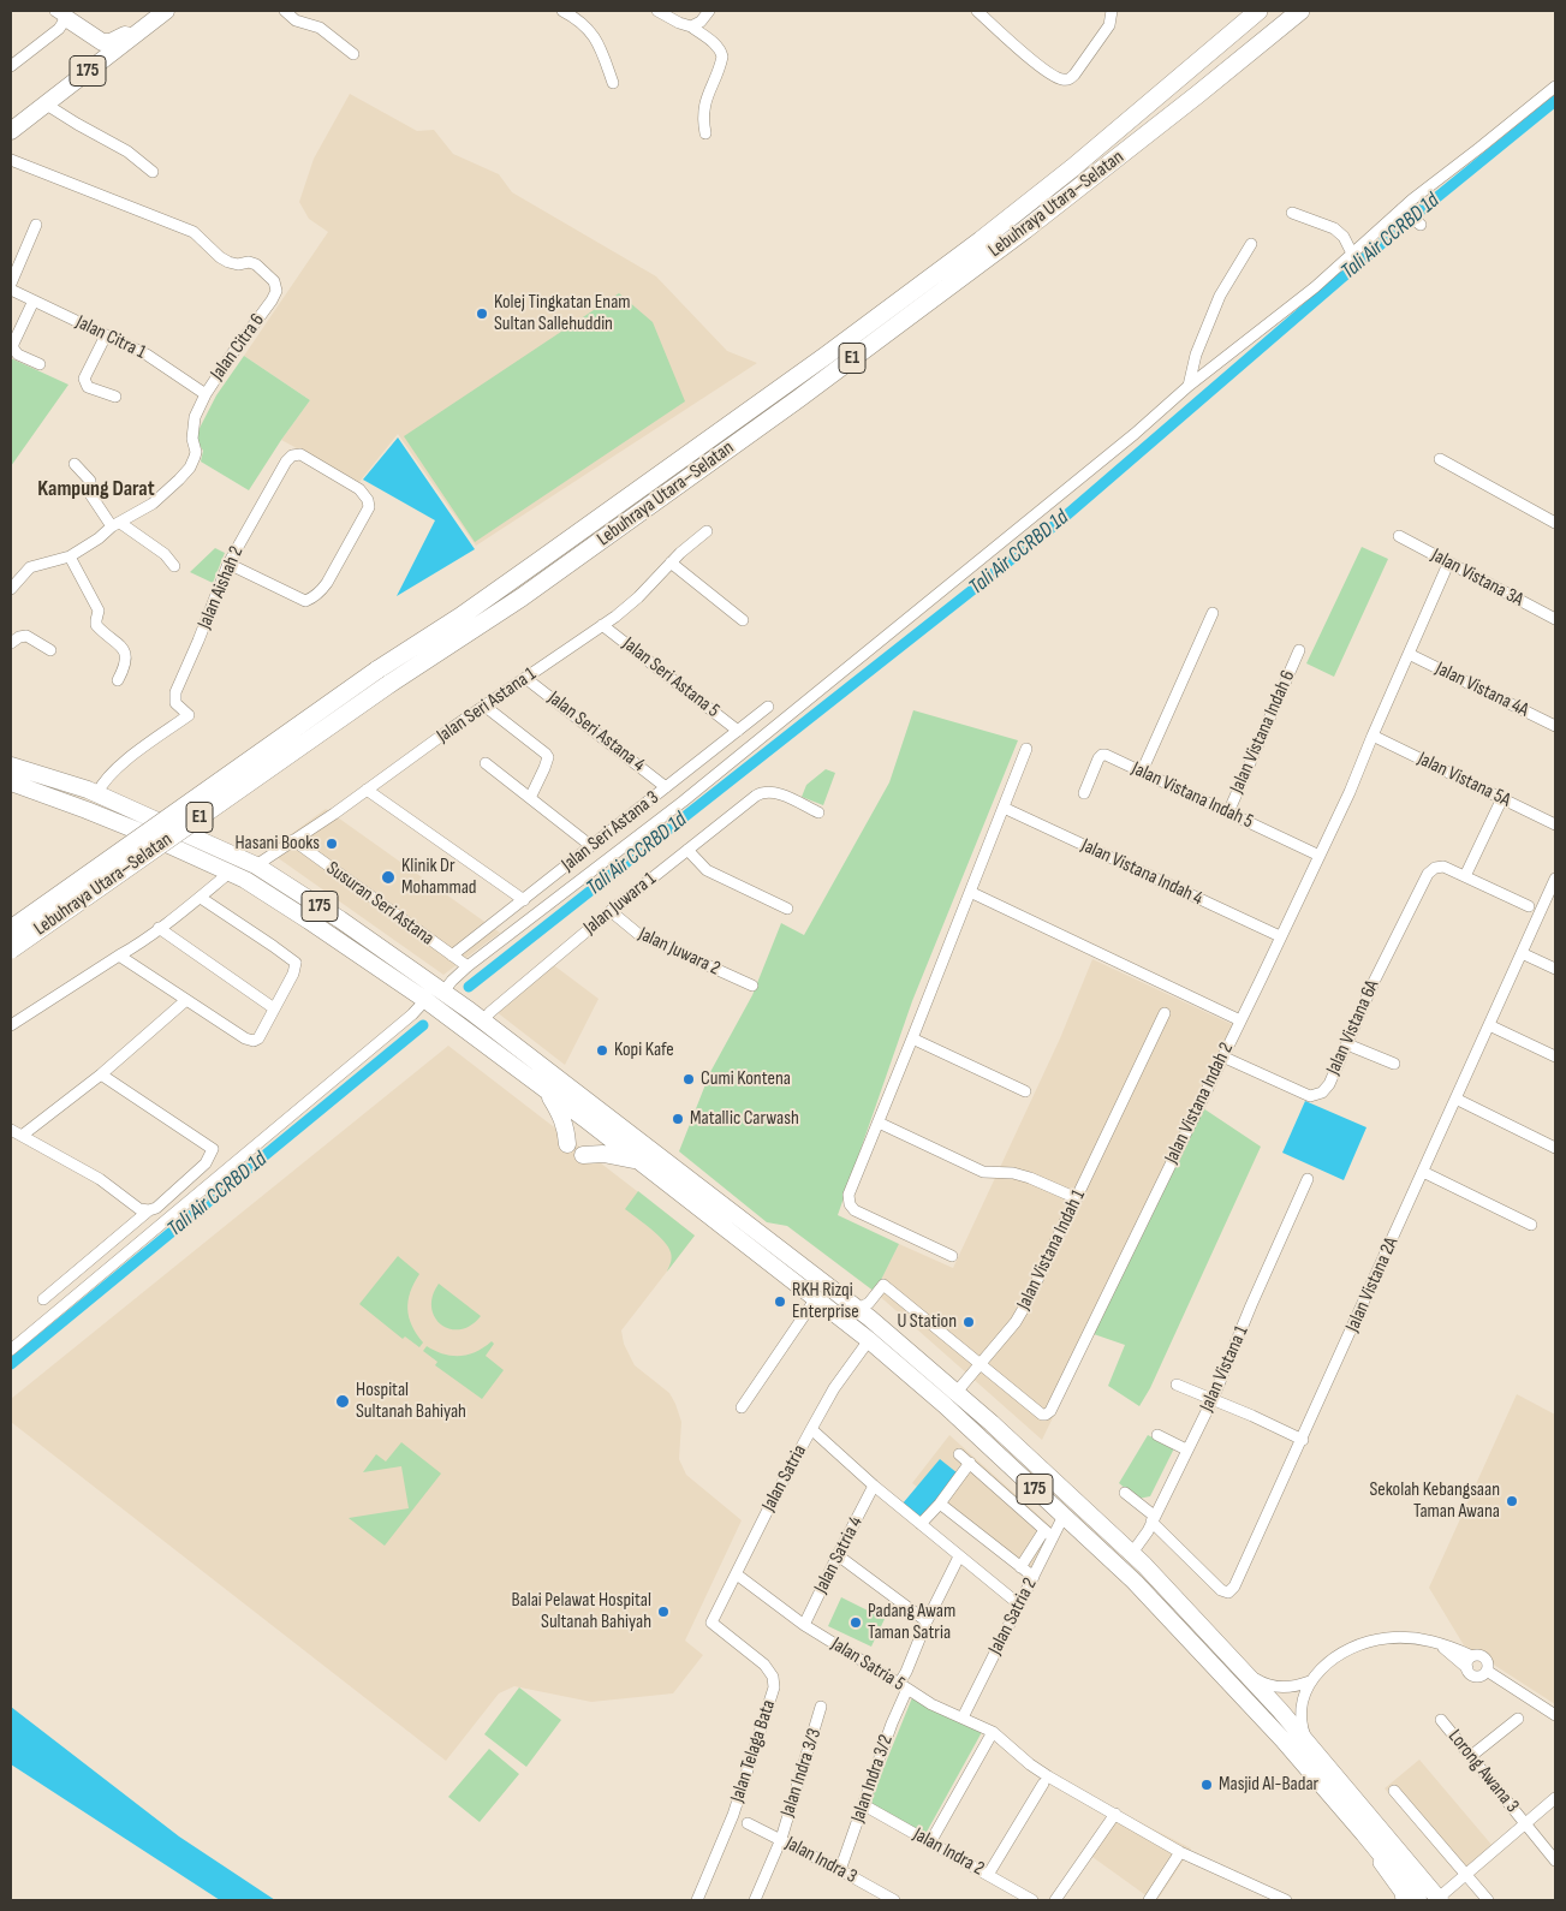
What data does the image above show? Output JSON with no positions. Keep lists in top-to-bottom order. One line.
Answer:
{"streets":{"highway":["Lebuhraya Utara–Selatan","E1"],"main road":["175"],"street":["Jalan Citra 1","Jalan Citra 6","Jalan Vistana 3A","Jalan Aishah 2","Jalan Seri Astana 5","Jalan Vistana 4A","Jalan Seri Astana 1","Jalan Seri Astana 4","Jalan Vistana Indah 6","Jalan Vistana 5A","Jalan Vistana Indah 5","Jalan Seri Astana 3","Jalan Vistana Indah 4","Susuran Seri Astana","Jalan Juwara 1","Jalan Juwara 2","Jalan Vistana 6A","Jalan Vistana Indah 2","Jalan Vistana Indah 1","Jalan Vistana 2A","Jalan Vistana 1","Jalan Satria","Jalan Satria 4","Jalan Satria 2","Jalan Satria 5","Jalan Telaga Bata","Lorong Awana 3","Jalan Indra 3/3","Jalan Indra 3/2","Jalan Indra 2","Jalan Indra 3"]},"crossings":[["175","Jalan Aishah 2"],["175","Jalan Seri Astana 1"],["175","Jalan Juwara 1"],["175","Jalan Vistana Indah 1"],["175","Jalan Vistana 1"],["175","Jalan Satria"],["175","Jalan Satria 2"],["Jalan Citra 1","Jalan Citra 6"],["Jalan Vistana 3A","Jalan Vistana Indah 2"],["Jalan Seri Astana 5","Jalan Seri Astana 1"],["Jalan Seri Astana 5","Jalan Seri Astana 3"],["Jalan Vistana 4A","Jalan Vistana Indah 2"],["Jalan Seri Astana 1","Jalan Seri Astana 4"],["Jalan Seri Astana 1","Susuran Seri Astana"],["Jalan Seri Astana 4","Jalan Seri Astana 3"],["Jalan Vistana Indah 6","Jalan Vistana Indah 5"],["Jalan Vistana 5A","Jalan Vistana Indah 2"],["Jalan Vistana Indah 5","Jalan Vistana Indah 2"],["Jalan Seri Astana 3","Susuran Seri Astana"],["Jalan Vistana Indah 4","Jalan Vistana Indah 2"],["Jalan Juwara 1","Jalan Juwara 2"],["Jalan Vistana 6A","Jalan Vistana Indah 2"],["Jalan Vistana Indah 2","Jalan Vistana Indah 1"],["Jalan Vistana 2A","Jalan Vistana 1"],["Jalan Satria","Jalan Satria 5"],["Jalan Satria","Jalan Telaga Bata"],["Jalan Satria 4","Jalan Satria 5"],["Jalan Satria 2","Jalan Satria 5"],["Jalan Satria 5","Jalan Indra 3/2"],["Jalan Indra 3/3","Jalan Indra 3"],["Jalan Indra 3/2","Jalan Indra 2"],["Jalan Indra 3/2","Jalan Indra 3"]],"districts":["Kampung Darat"],"water":["Tali Air CCRBD 1d"],"places":["Kolej Tingkatan Enam Sultan Sallehuddin","Hasani Books","Klinik Dr Mohammad","Kopi Kafe","Cumi Kontena","Matallic Carwash","RKH Rizqi Enterprise","U Station","Hospital Sultanah Bahiyah","Sekolah Kebangsaan Taman Awana","Balai Pelawat Hospital Sultanah Bahiyah","Padang Awam Taman Satria","Masjid Al-Badar"]}
